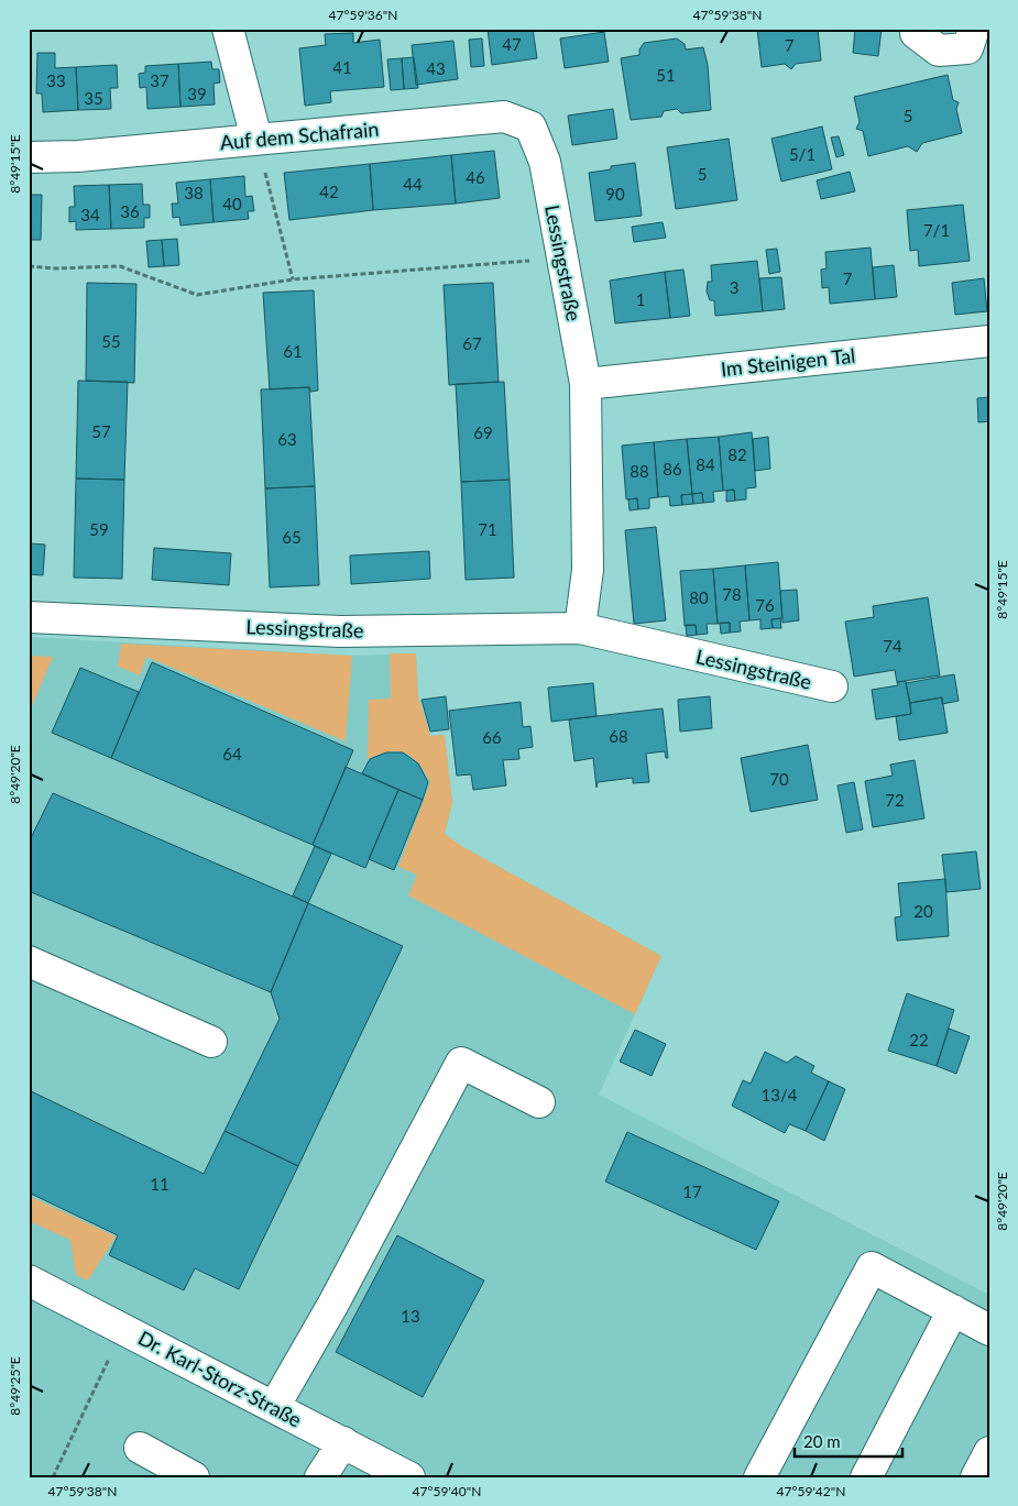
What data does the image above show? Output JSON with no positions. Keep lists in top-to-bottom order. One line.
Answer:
{"streets":{"street":["Auf dem Schafrain","Lessingstraße","Im Steinigen Tal","Dr. Karl-Storz-Straße"]},"crossings":[["Auf dem Schafrain","Lessingstraße"],["Lessingstraße","Im Steinigen Tal"]],"house_numbers":["47","7","41","43","51","33","37","39","35","5","5/1","5","46","44","42","38","90","40","36","34","7/1","7","3","1","55","67","61","57","69","63","82","84","86","88","59","71","65","78","80","76","74","68","66","64","70","72","20","22","13/4","11","17","13"],"scale_bar":"20 m","coordinates":["47°59'36\"N","47°59'38\"N","8°49'15\"E","8°49'20\"E","8°49'25\"E","47°59'40\"N","47°59'42\"N"]}
